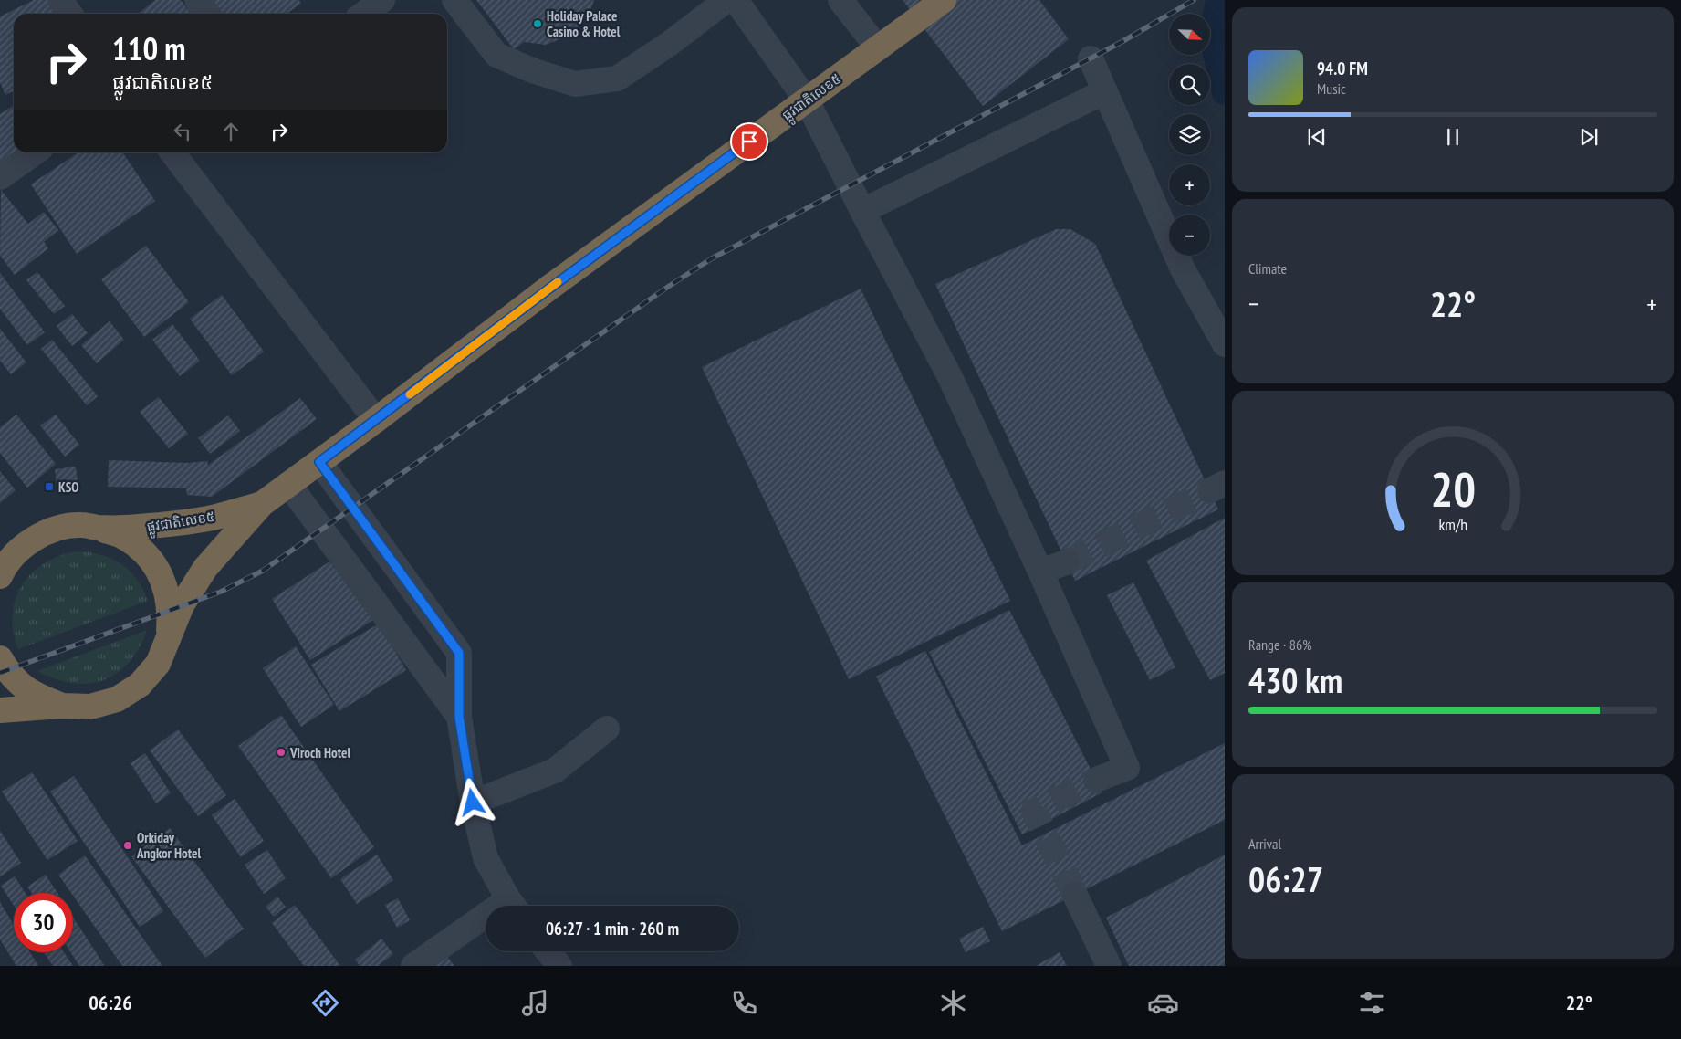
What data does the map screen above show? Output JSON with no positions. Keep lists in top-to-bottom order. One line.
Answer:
{"streets":{"highway":["ផ្លូវជាតិលេខ៥"]},"places":{"other":["Holiday Palace Casino & Hotel","Viroch Hotel","Orkiday Angkor Hotel"],"transit":["KSO"]},"north":"bottom right","page":{"map_buttons":["+","−"],"turn":["110 m","ផ្លូវជាតិលេខ៥"],"song":["94.0 FM","Music"],"tile":["Climate",["Range · 86%","430 km"],["Arrival","06:27"]],"heat":["−","22°","+"],"limit":"30","trip":"06:27 · 1 min · 260 m","tabs":["06:26","22°"],"gauge":["20","km/h"]}}
